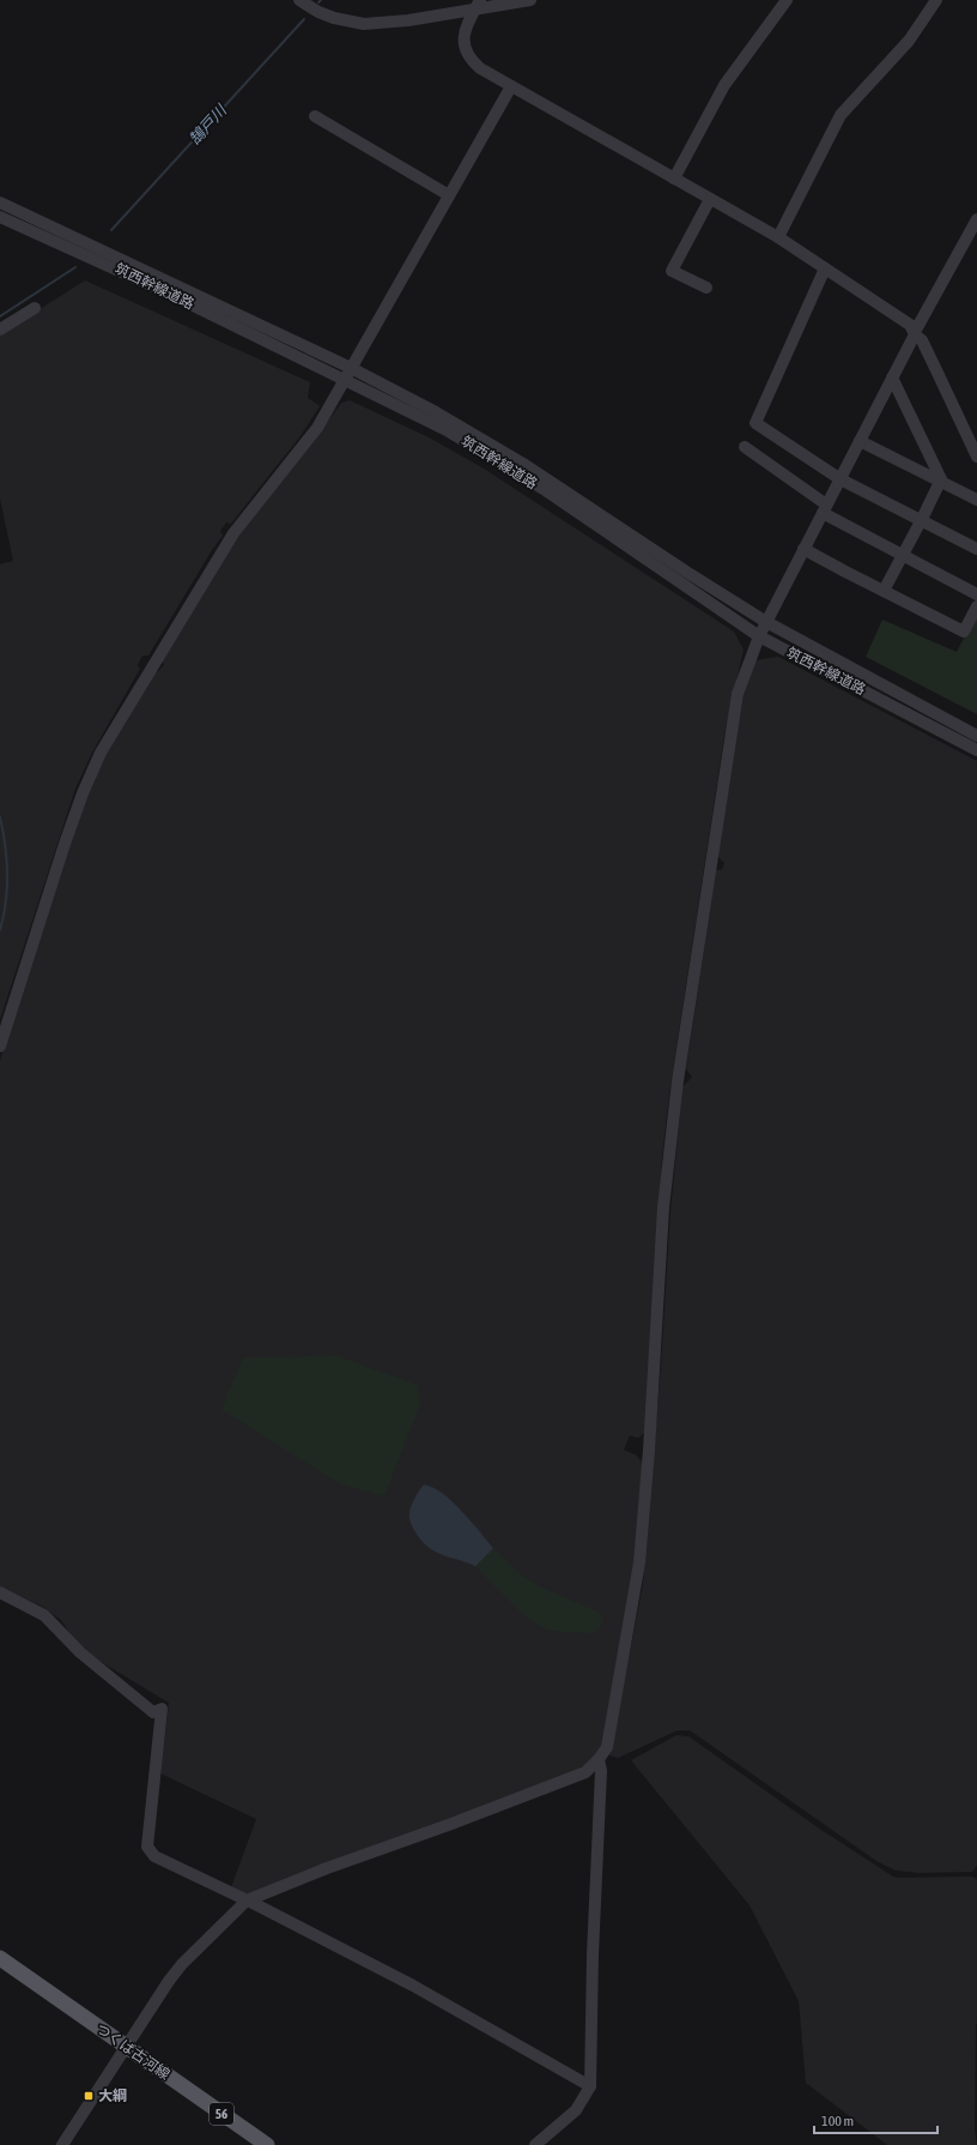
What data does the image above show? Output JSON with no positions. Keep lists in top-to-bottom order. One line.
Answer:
{"streets":{"main road":["つくば古河線","56"],"street":["筑西幹線道路"]},"water":["鵠戸川"],"places":{"transit":["大綱"]},"scale_bar":"100 m"}
